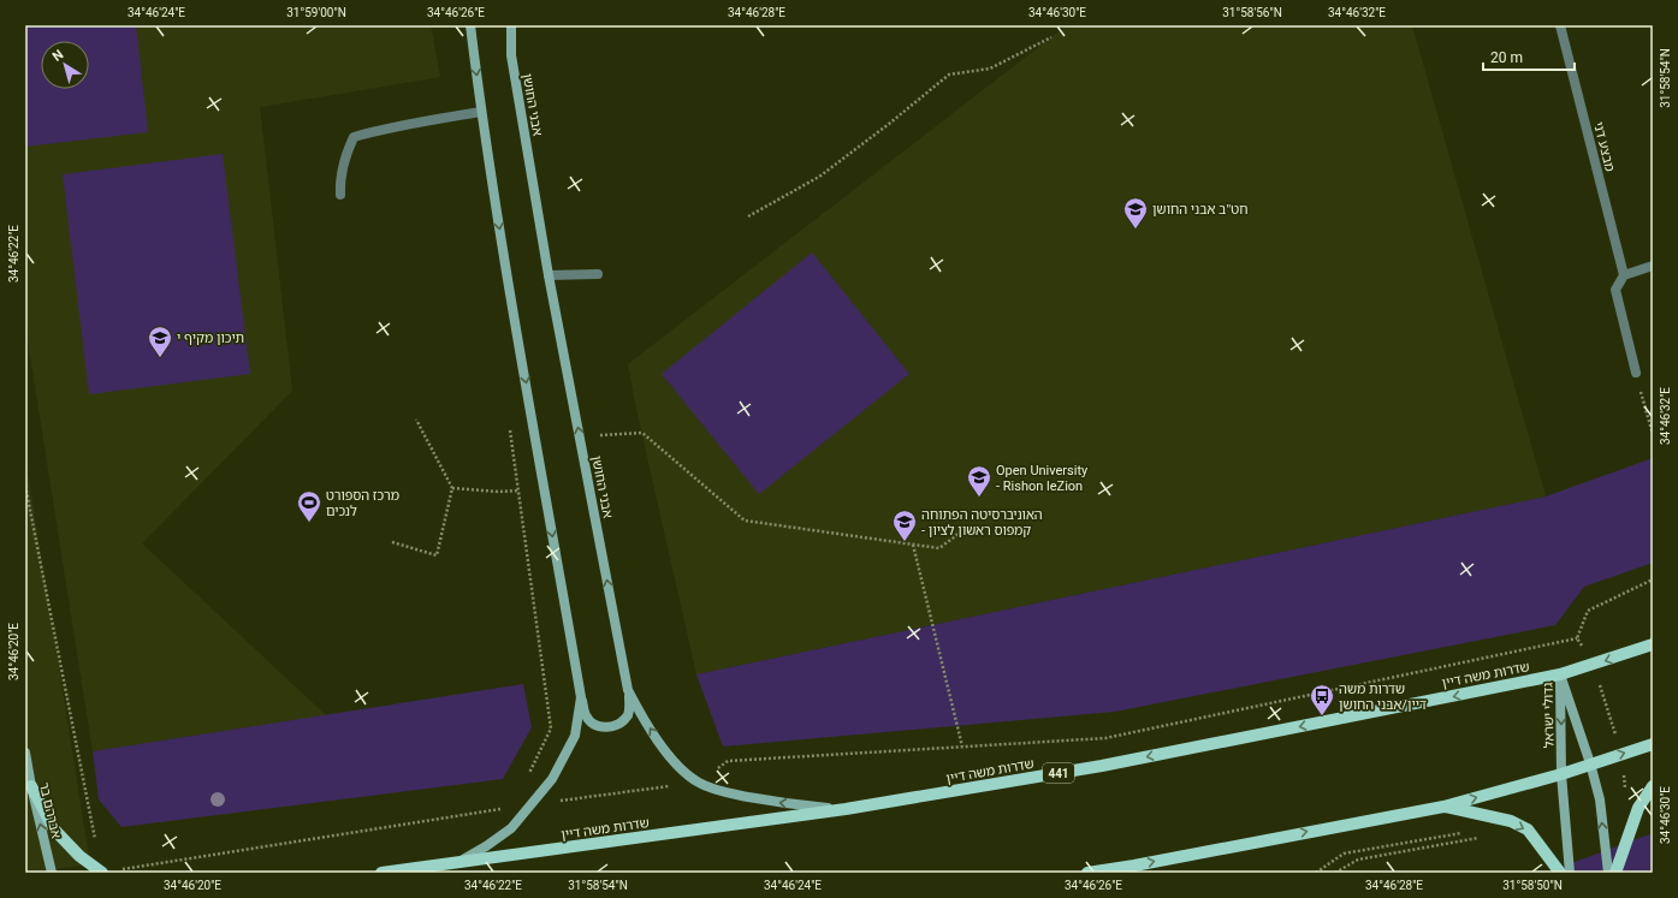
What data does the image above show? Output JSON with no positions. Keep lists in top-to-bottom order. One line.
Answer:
{"streets":{"main road":["שדרות משה דיין","441"],"street":["אבני החושן","מבצע דני","גדולי ישראל","אברהם בר"]},"crossings":[["אבני החושן","שדרות משה דיין"],["שדרות משה דיין","גדולי ישראל"]],"one_way":["אברהם בר"],"places":{"school or university":["חט''ב אבני החושן","תיכון מקיף י","Open University - Rishon leZion","האוניברסיטה הפתוחה - קמפוס ראשון לציון"],"sports":["מרכז הספורט לנכים"],"bus stop":["שדרות משה דיין/אבני החושן"]},"scale_bar":"20 m","north":"top left","coordinates":["34°46'24\"E","31°59'00\"N","34°46'26\"E","34°46'28\"E","34°46'30\"E","31°58'56\"N","34°46'32\"E","31°58'54\"N","34°46'22\"E","34°46'20\"E","31°58'50\"N"]}
